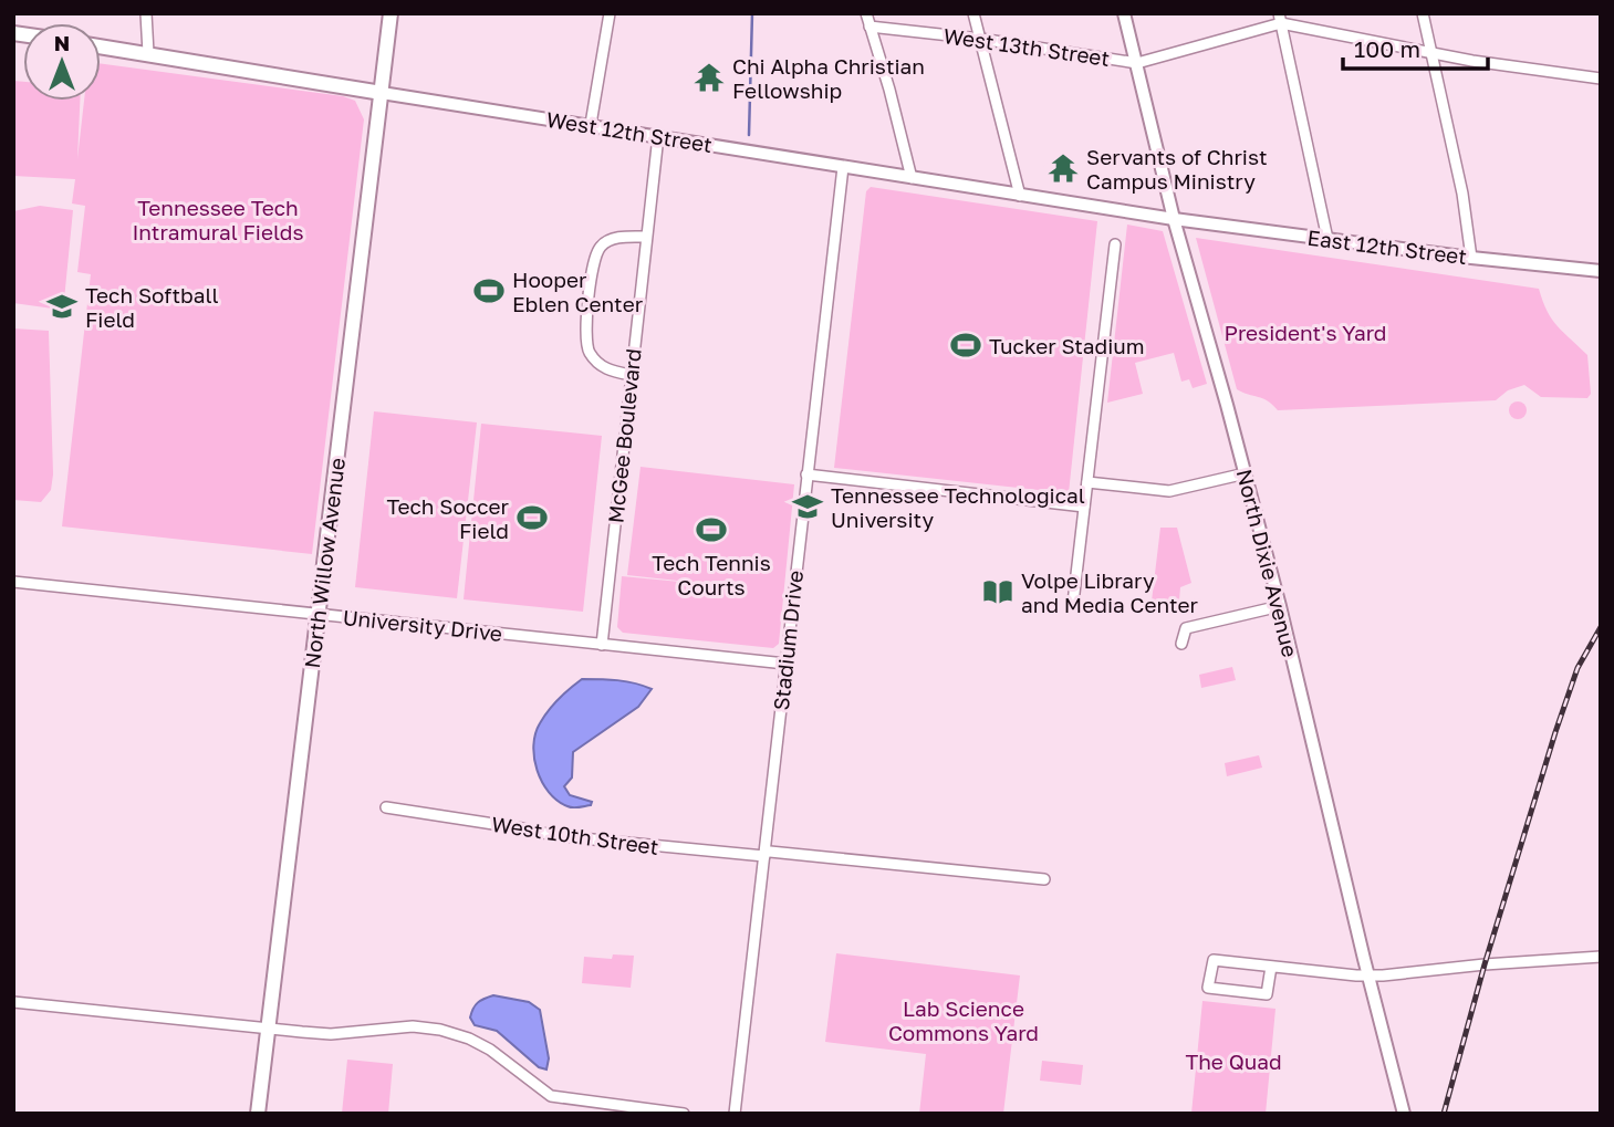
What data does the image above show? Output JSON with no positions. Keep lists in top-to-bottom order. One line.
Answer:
{"streets":{"main road":["West 12th Street","North Willow Avenue"],"street":["West 13th Street","East 12th Street","McGee Boulevard","North Dixie Avenue","University Drive","Stadium Drive","West 10th Street"]},"crossings":[["West 13th Street","North Dixie Avenue"],["West 12th Street","East 12th Street"],["West 12th Street","McGee Boulevard"],["West 12th Street","North Willow Avenue"],["West 12th Street","North Dixie Avenue"],["West 12th Street","Stadium Drive"],["East 12th Street","North Dixie Avenue"],["McGee Boulevard","University Drive"],["North Willow Avenue","University Drive"],["University Drive","Stadium Drive"],["Stadium Drive","West 10th Street"]],"parks":["Tennessee Tech Intramural Fields","President's Yard","Lab Science Commons Yard","The Quad"],"places":{"temple":["Chi Alpha Christian Fellowship","Servants of Christ Campus Ministry"],"sports":["Hooper Eblen Center","Tucker Stadium","Tech Soccer Field","Tech Tennis Courts"],"school or university":["Tech Softball Field","Tennessee Technological University"],"library":["Volpe Library and Media Center"]},"scale_bar":"100 m","north":"top"}
